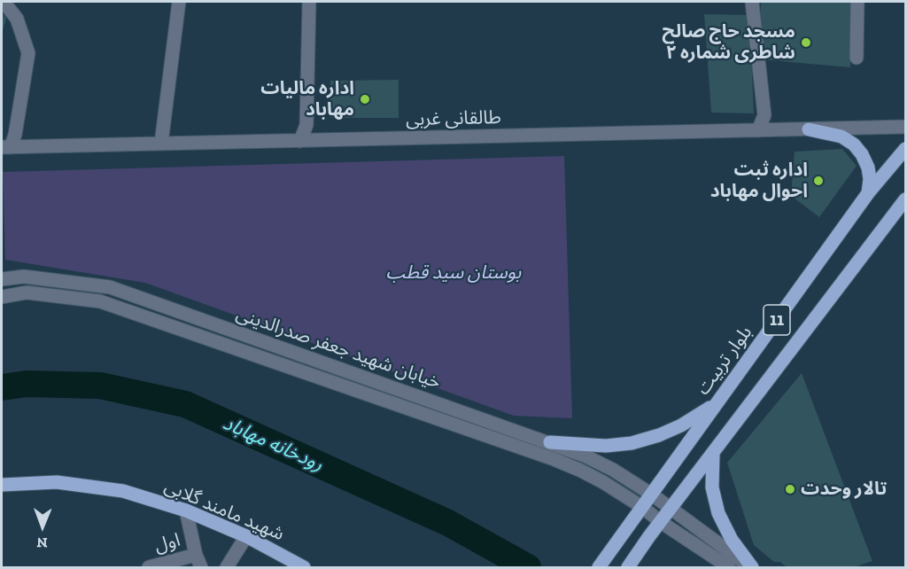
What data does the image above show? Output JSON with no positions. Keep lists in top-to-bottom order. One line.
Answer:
{"streets":{"main road":["11","بلوار تربیت","شهید مامند گلابی"],"street":["طالقانی غربی","خیابان شهید جعفر صدرالدینی","اول"]},"crossings":[["11","خیابان شهید جعفر صدرالدینی"],["11","بلوار تربیت"],["خیابان شهید جعفر صدرالدینی","بلوار تربیت"]],"water":["رودخانه مهاباد"],"parks":["بوستان سید قطب"],"places":["مسجد حاج صالح شاطری شماره ۲","اداره مالیات مهاباد","اداره ثبت احوال مهاباد","تالار وحدت"],"north":"bottom"}
